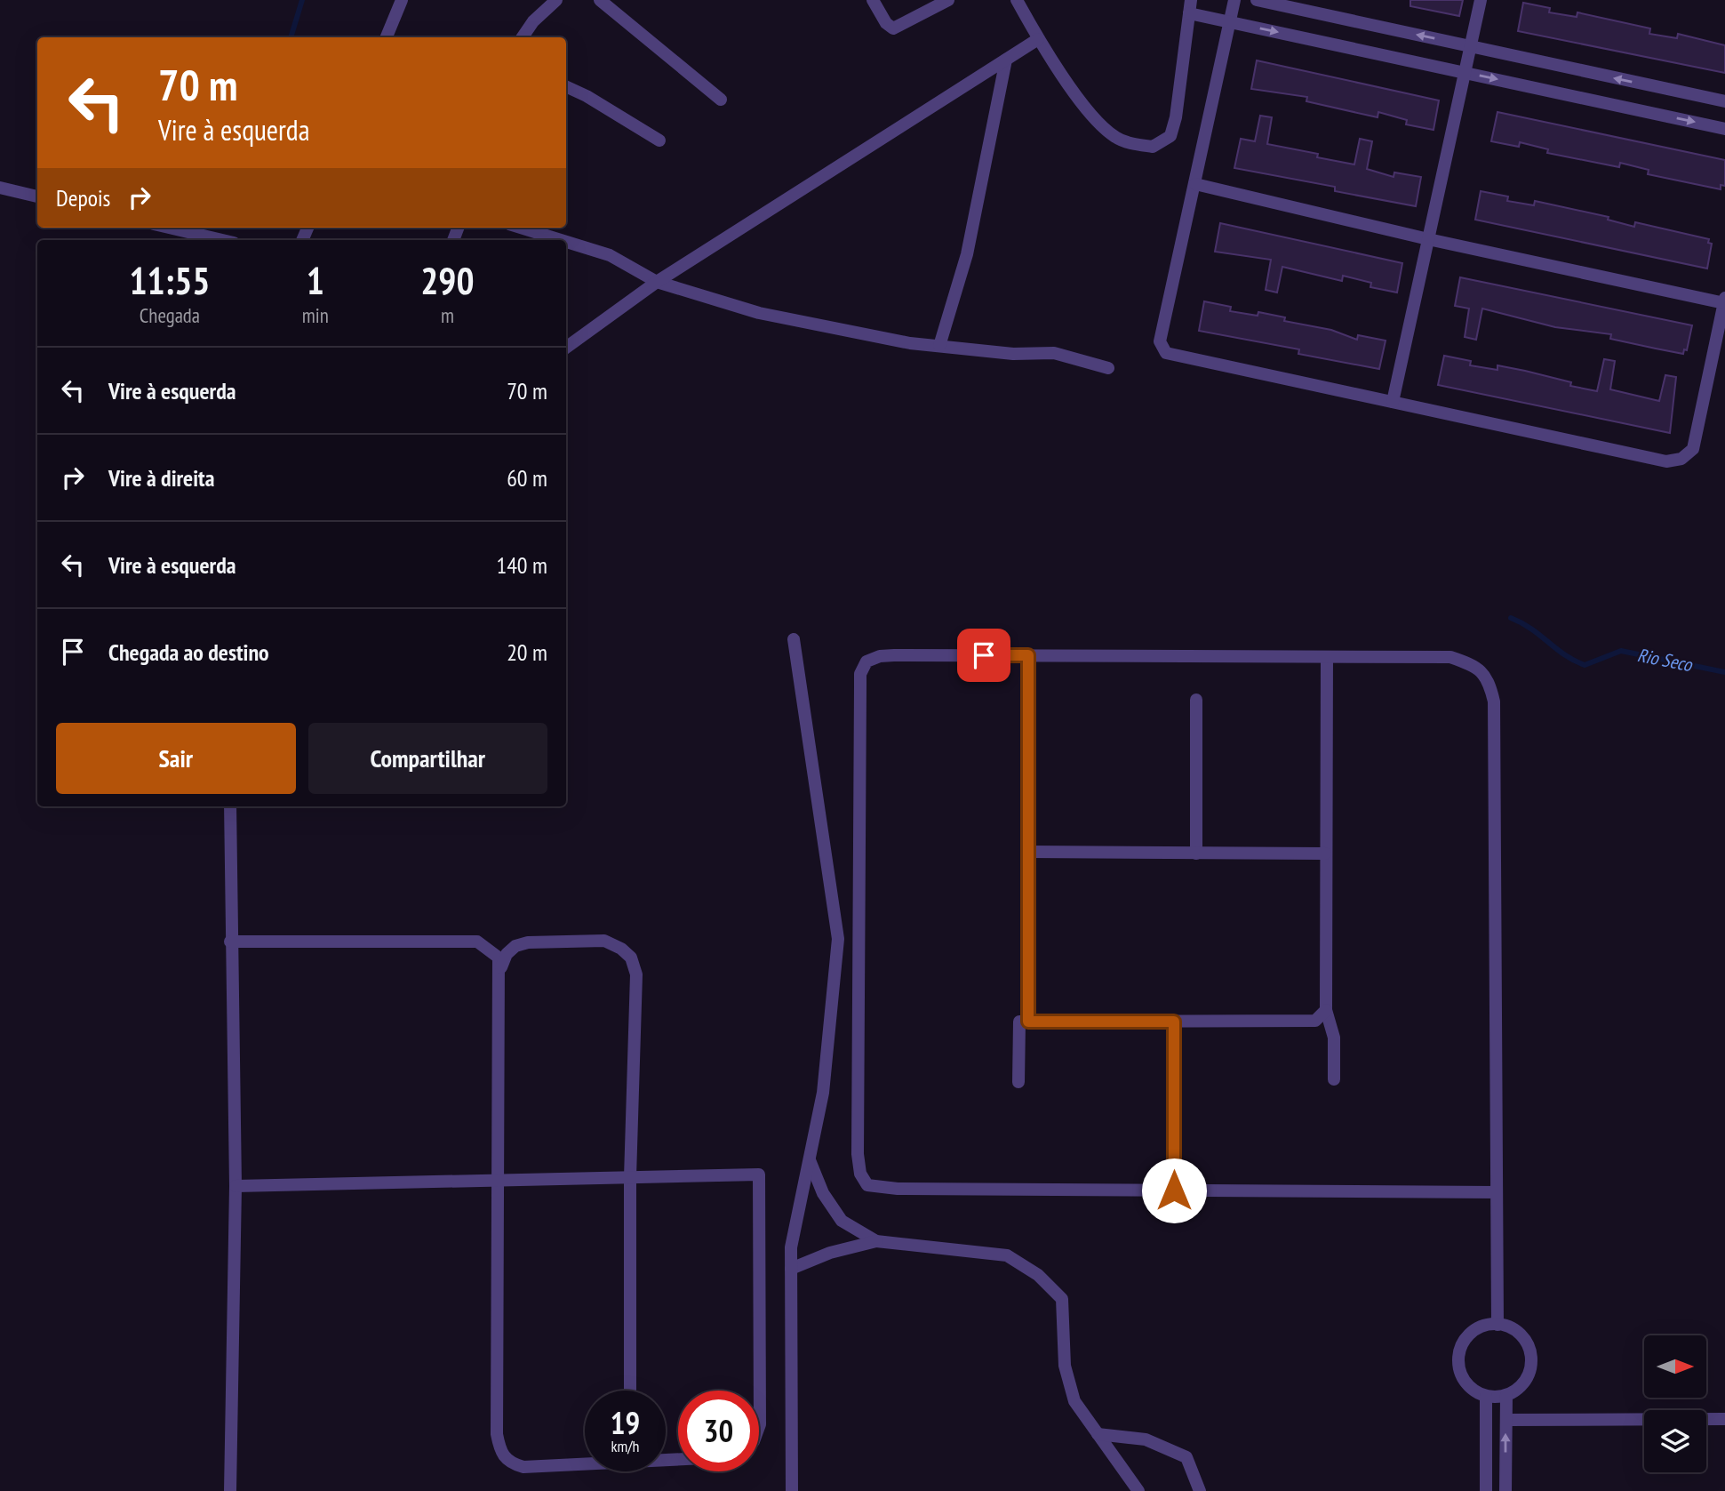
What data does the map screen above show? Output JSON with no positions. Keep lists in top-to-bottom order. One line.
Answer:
{"water":["Rio Seco"],"north":"right","page":{"turn":["70 m","Vire à esquerda"],"then":"Depois","eta":["11:55","Chegada","1","min","290","m"],"list":[{"name":"Vire à esquerda","value":"70 m"},{"name":"Vire à direita","value":"60 m"},{"name":"Vire à esquerda","value":"140 m"},{"name":"Chegada ao destino","value":"20 m"}],"buttons":["Sair","Compartilhar"],"speed":"19 km/h","limit":"30"}}
